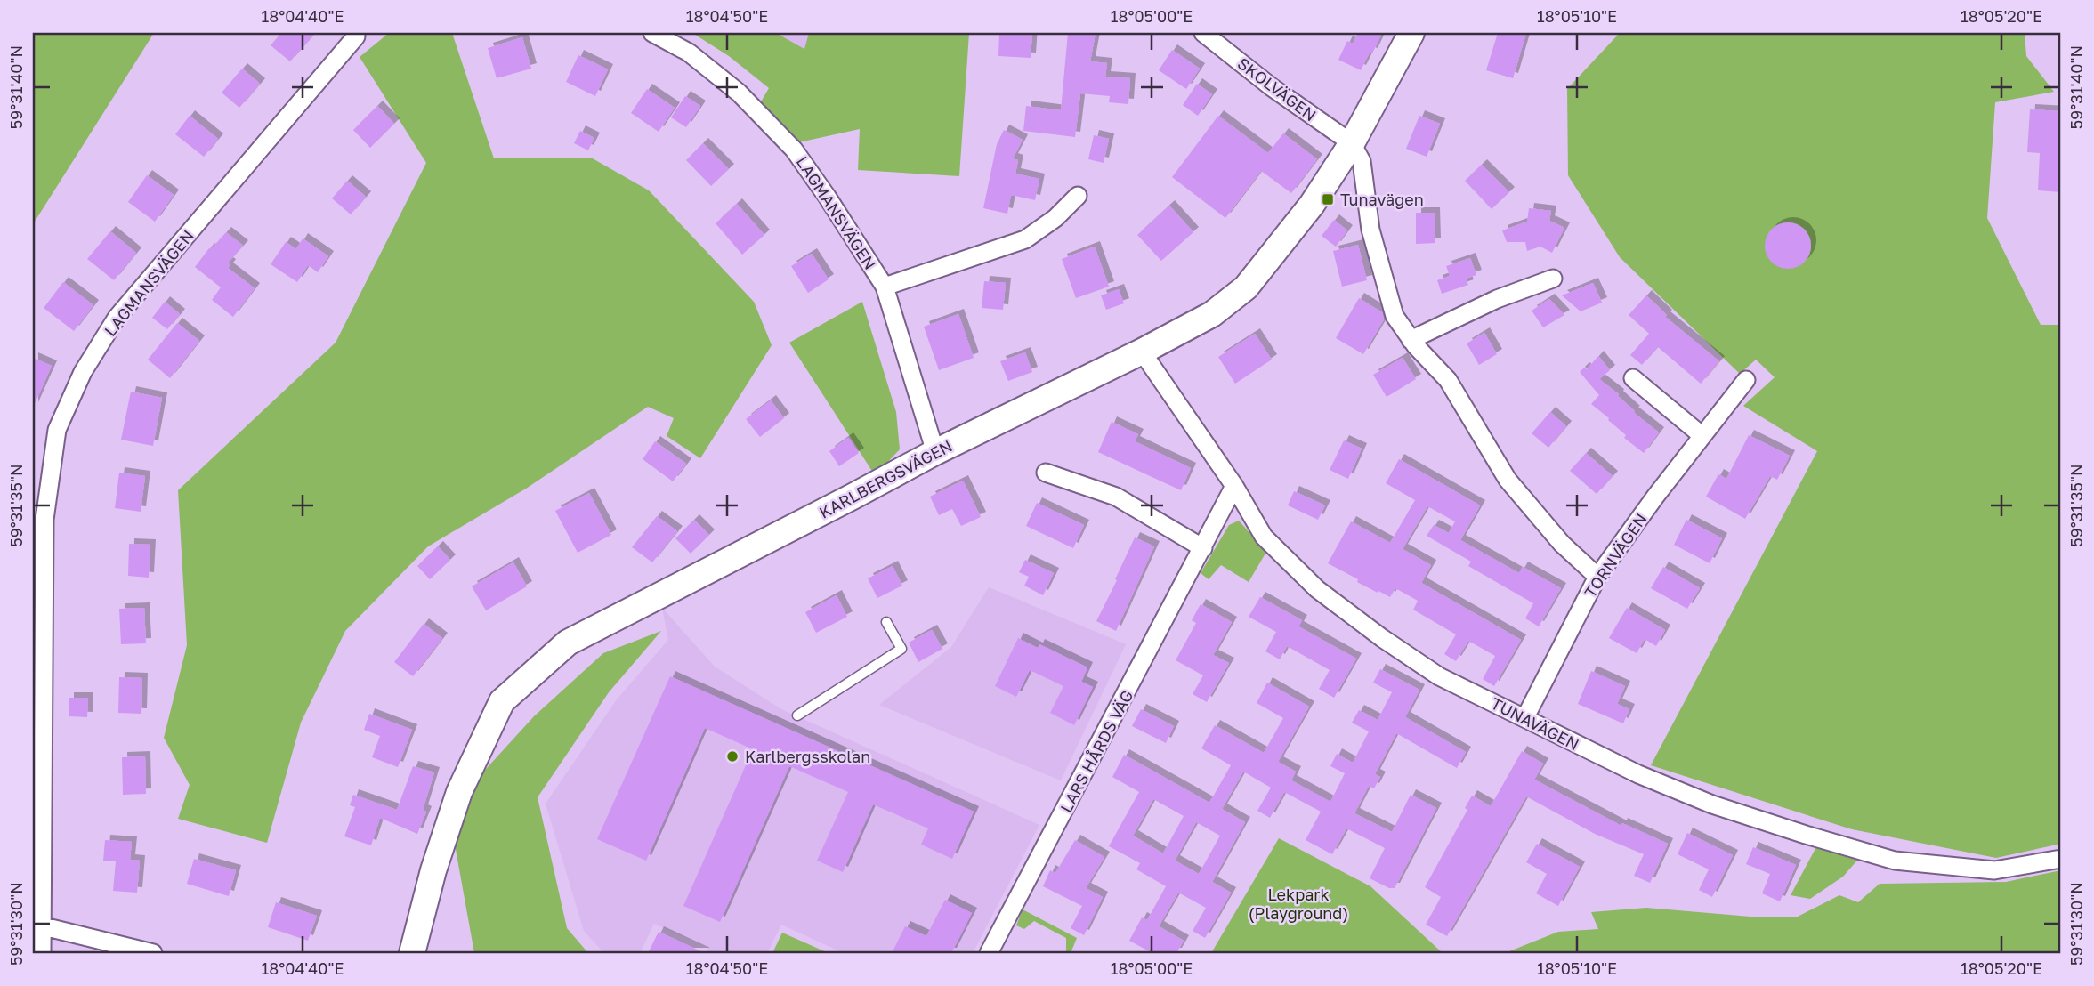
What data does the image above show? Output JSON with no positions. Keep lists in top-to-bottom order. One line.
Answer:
{"streets":{"street":["SKOLVÄGEN","LAGMANSVÄGEN","KARLBERGSVÄGEN","TORNVÄGEN","TUNAVÄGEN","LARS HÅRDS VÄG"]},"crossings":[["SKOLVÄGEN","KARLBERGSVÄGEN"],["LAGMANSVÄGEN","KARLBERGSVÄGEN"],["KARLBERGSVÄGEN","TUNAVÄGEN"],["TORNVÄGEN","TUNAVÄGEN"],["TUNAVÄGEN","LARS HÅRDS VÄG"]],"parks":["Lekpark (Playground)"],"places":{"transit":["Tunavägen"],"other":["Karlbergsskolan"]},"coordinates":["18°04'40\"E","18°04'50\"E","18°05'00\"E","18°05'10\"E","18°05'20\"E","59°31'40\"N","59°31'35\"N","59°31'30\"N"]}
